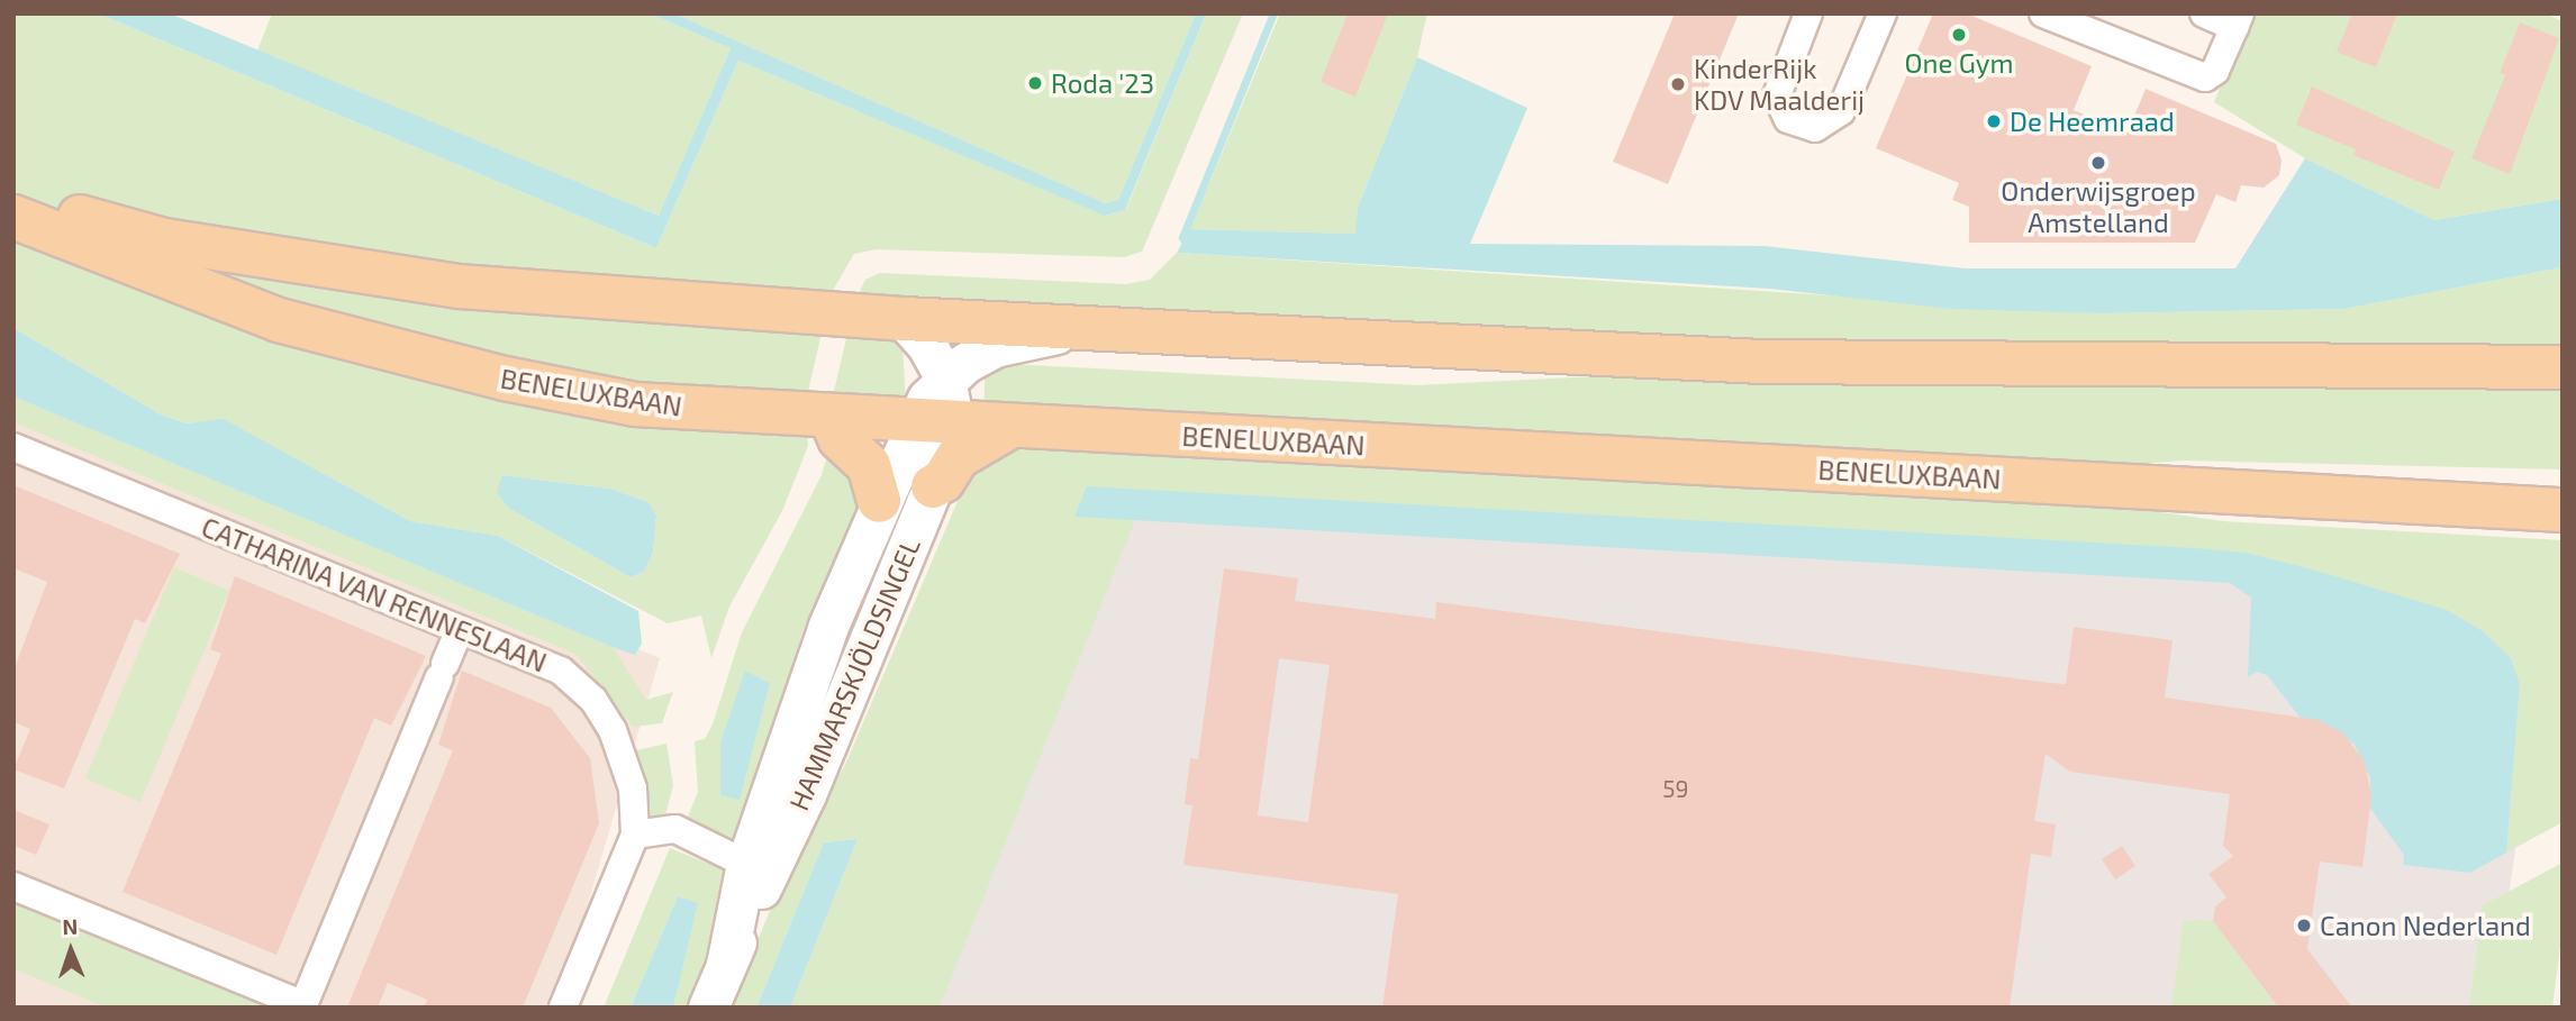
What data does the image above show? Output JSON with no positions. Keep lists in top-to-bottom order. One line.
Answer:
{"streets":{"main road":["BENELUXBAAN"],"street":["CATHARINA VAN RENNESLAAN","HAMMARSKJÖLDSINGEL"]},"crossings":[["BENELUXBAAN","HAMMARSKJÖLDSINGEL"]],"places":["One Gym","Roda '23","KinderRijk KDV Maalderij","De Heemraad","Onderwijsgroep Amstelland","Canon Nederland"],"house_numbers":["59"],"north":"top"}
